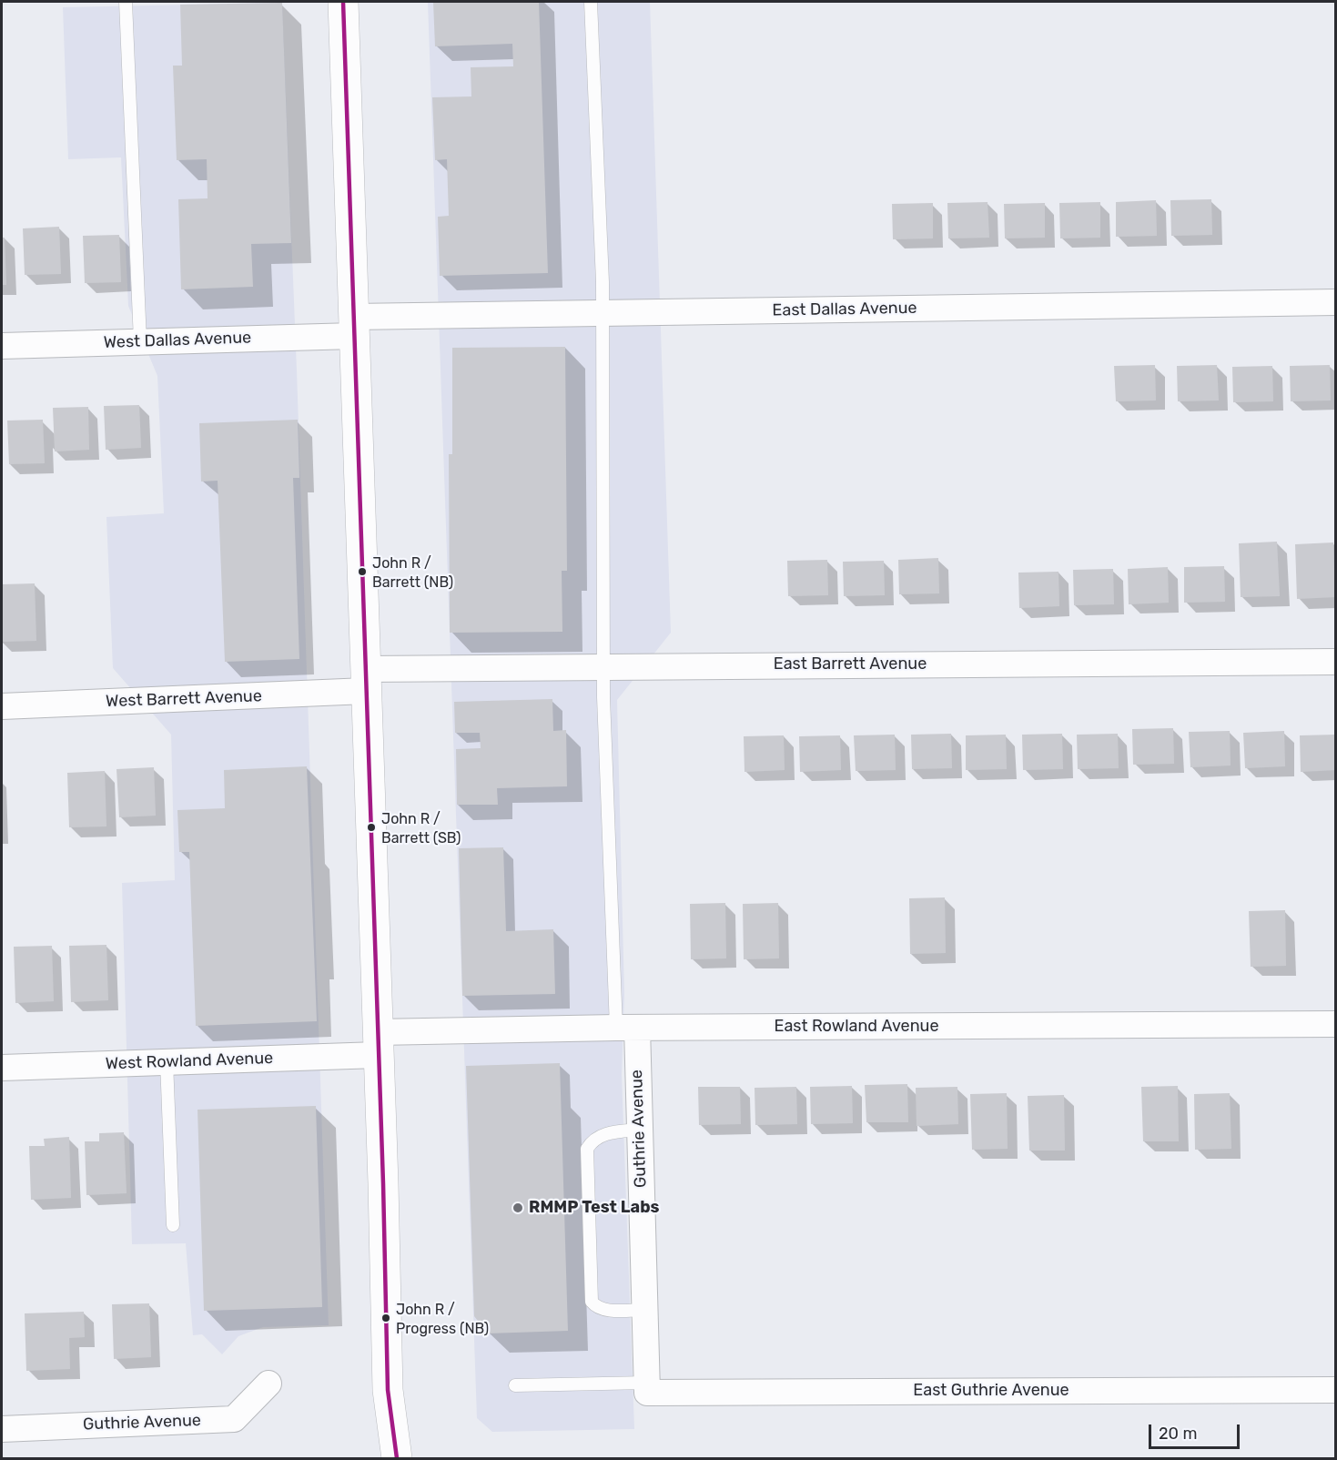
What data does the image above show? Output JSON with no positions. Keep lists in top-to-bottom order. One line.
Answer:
{"streets":{"street":["East Dallas Avenue","West Dallas Avenue","East Barrett Avenue","West Barrett Avenue","East Rowland Avenue","West Rowland Avenue","Guthrie Avenue","East Guthrie Avenue"]},"crossings":[["East Dallas Avenue","West Dallas Avenue"],["East Barrett Avenue","West Barrett Avenue"],["East Rowland Avenue","West Rowland Avenue"],["East Rowland Avenue","Guthrie Avenue"],["Guthrie Avenue","East Guthrie Avenue"]],"places":["John R / Barrett (NB)","John R / Barrett (SB)","RMMP Test Labs","John R / Progress (NB)"],"scale_bar":"20 m"}
